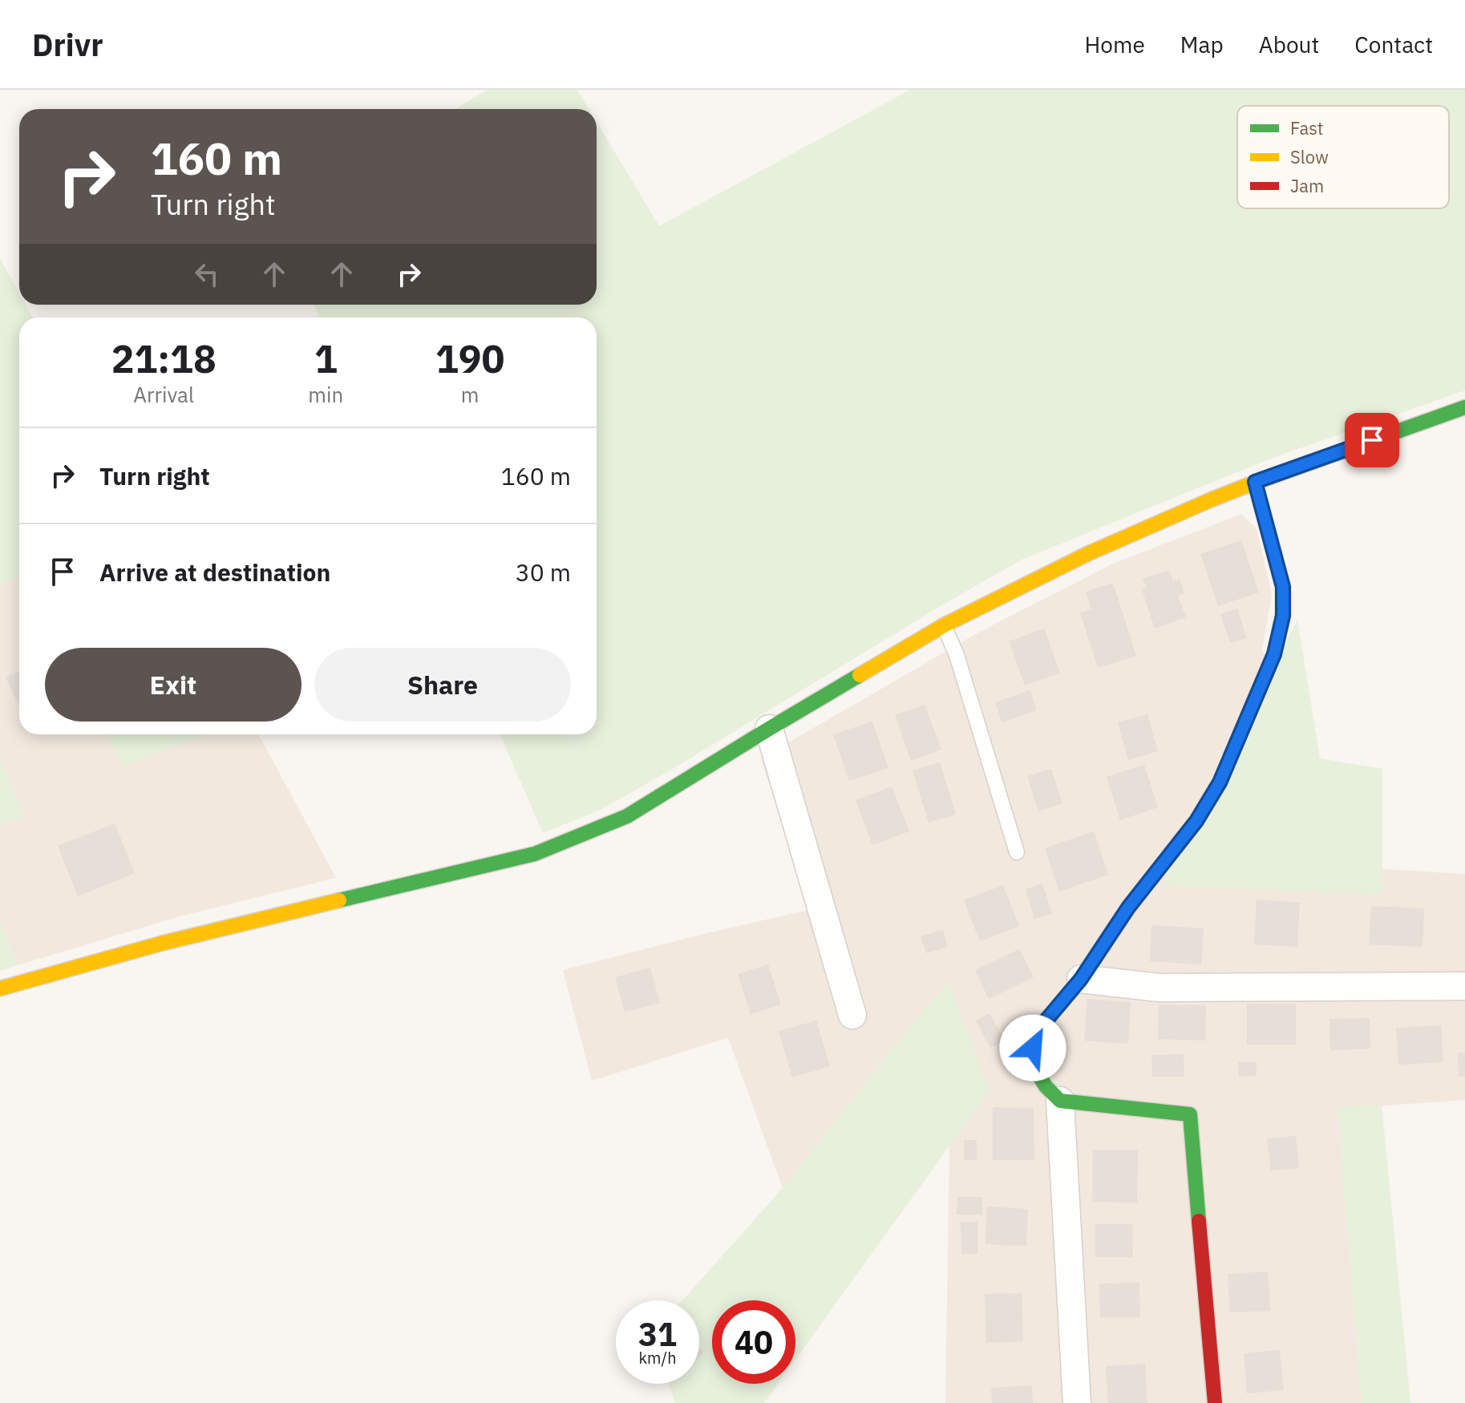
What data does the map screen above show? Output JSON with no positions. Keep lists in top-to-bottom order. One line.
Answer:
{"legend":["Fast","Slow","Jam"],"page":{"header":"Drivr","nav":["Home","Map","About","Contact"],"turn":["160 m","Turn right"],"eta":["21:18","Arrival","1","min","190","m"],"list":[{"name":"Turn right","value":"160 m"},{"name":"Arrive at destination","value":"30 m"}],"buttons":["Exit","Share"],"speed":"31 km/h","limit":"40"}}
